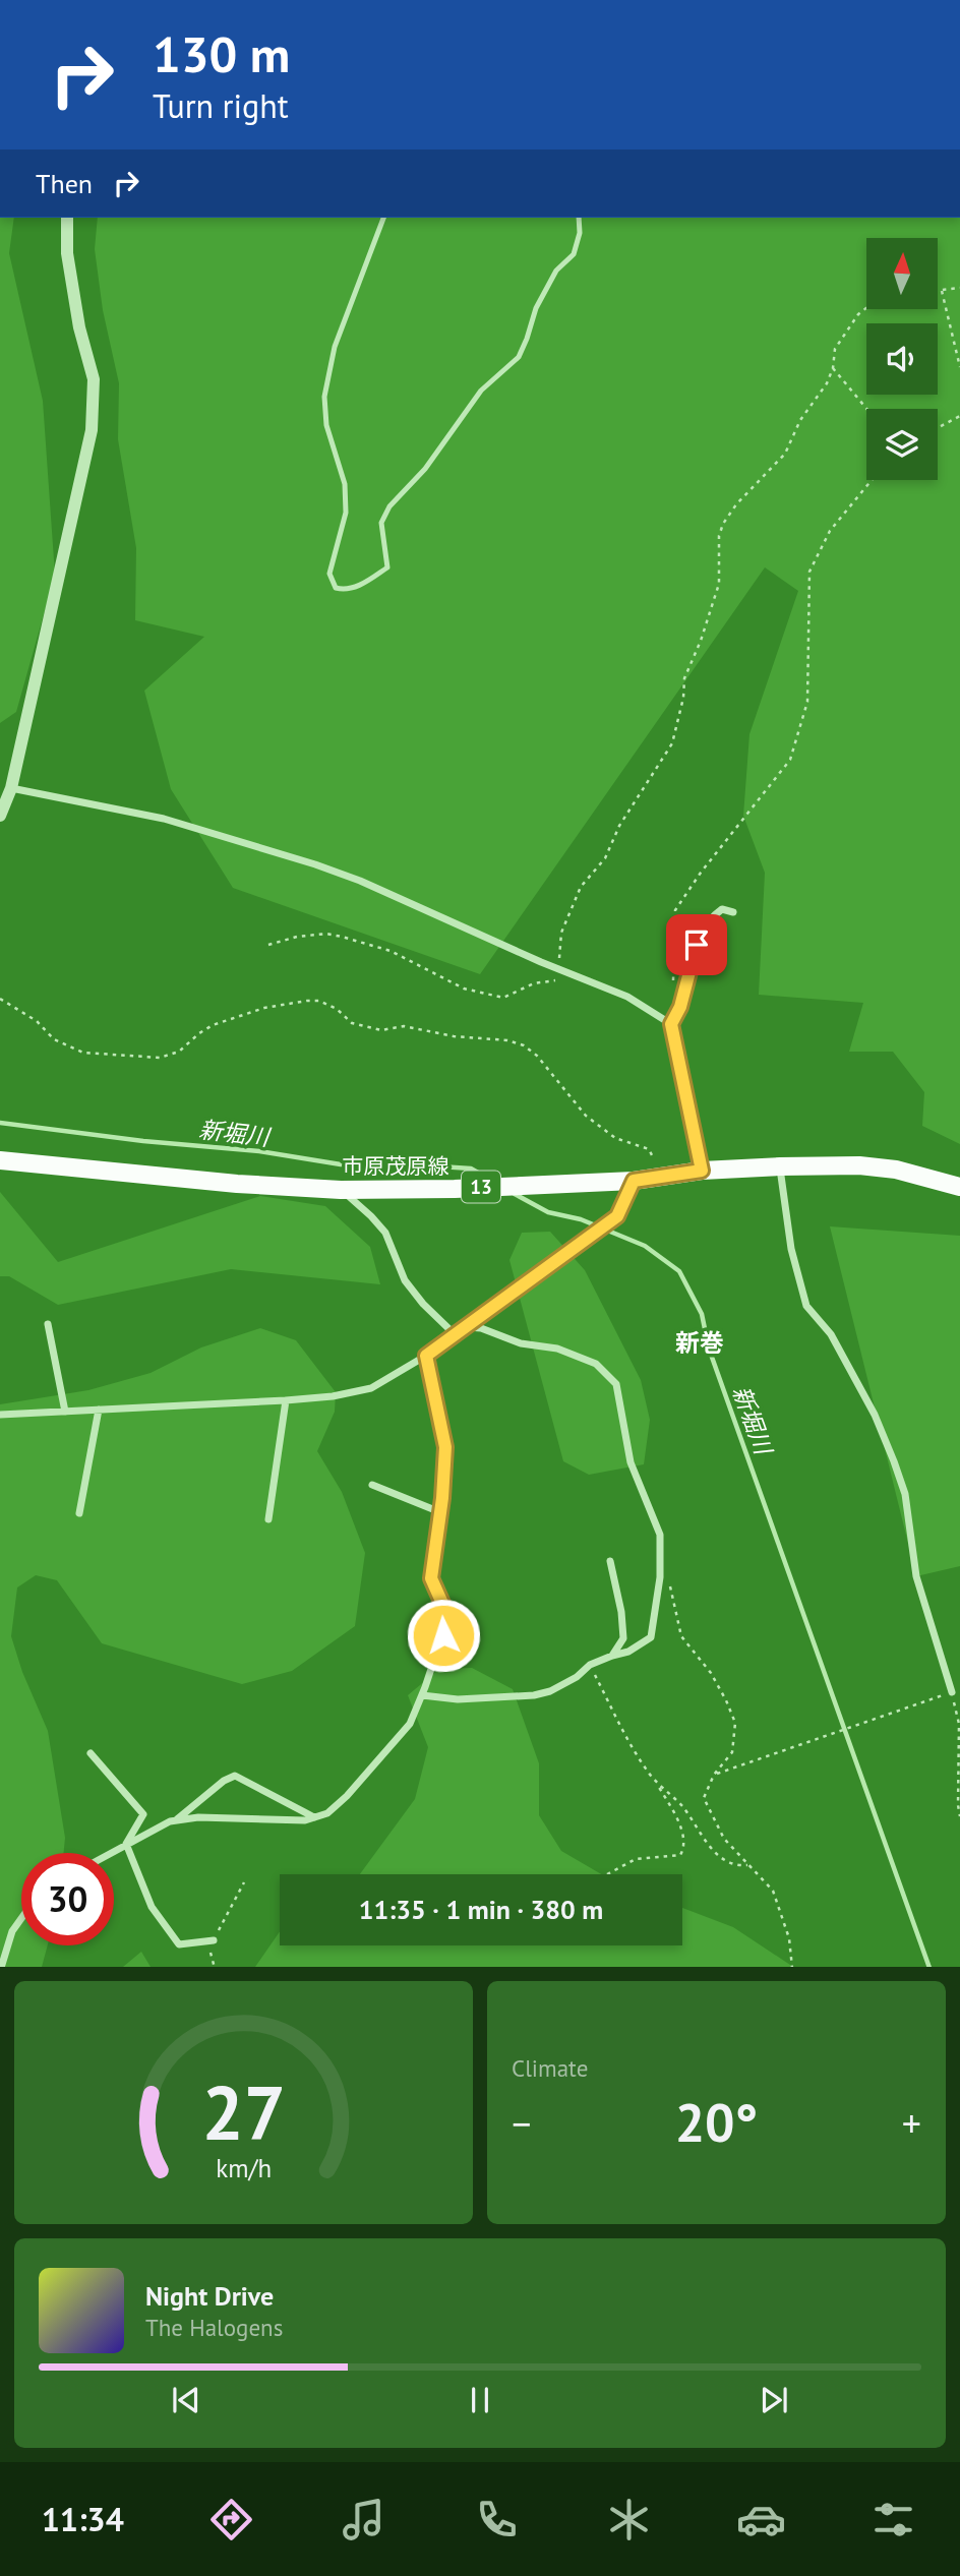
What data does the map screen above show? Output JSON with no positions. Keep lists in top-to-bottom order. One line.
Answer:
{"streets":{"main road":["市原茂原線","13"]},"districts":["新巻"],"water":["新堀川"],"north":"top","page":{"turn":["130 m","Turn right"],"then":"Then","limit":"30","trip":"11:35 · 1 min · 380 m","tile":"Climate","heat":["−","20°","+"],"song":["Night Drive","The Halogens"],"tabs":"11:34","gauge":["27","km/h"]}}
